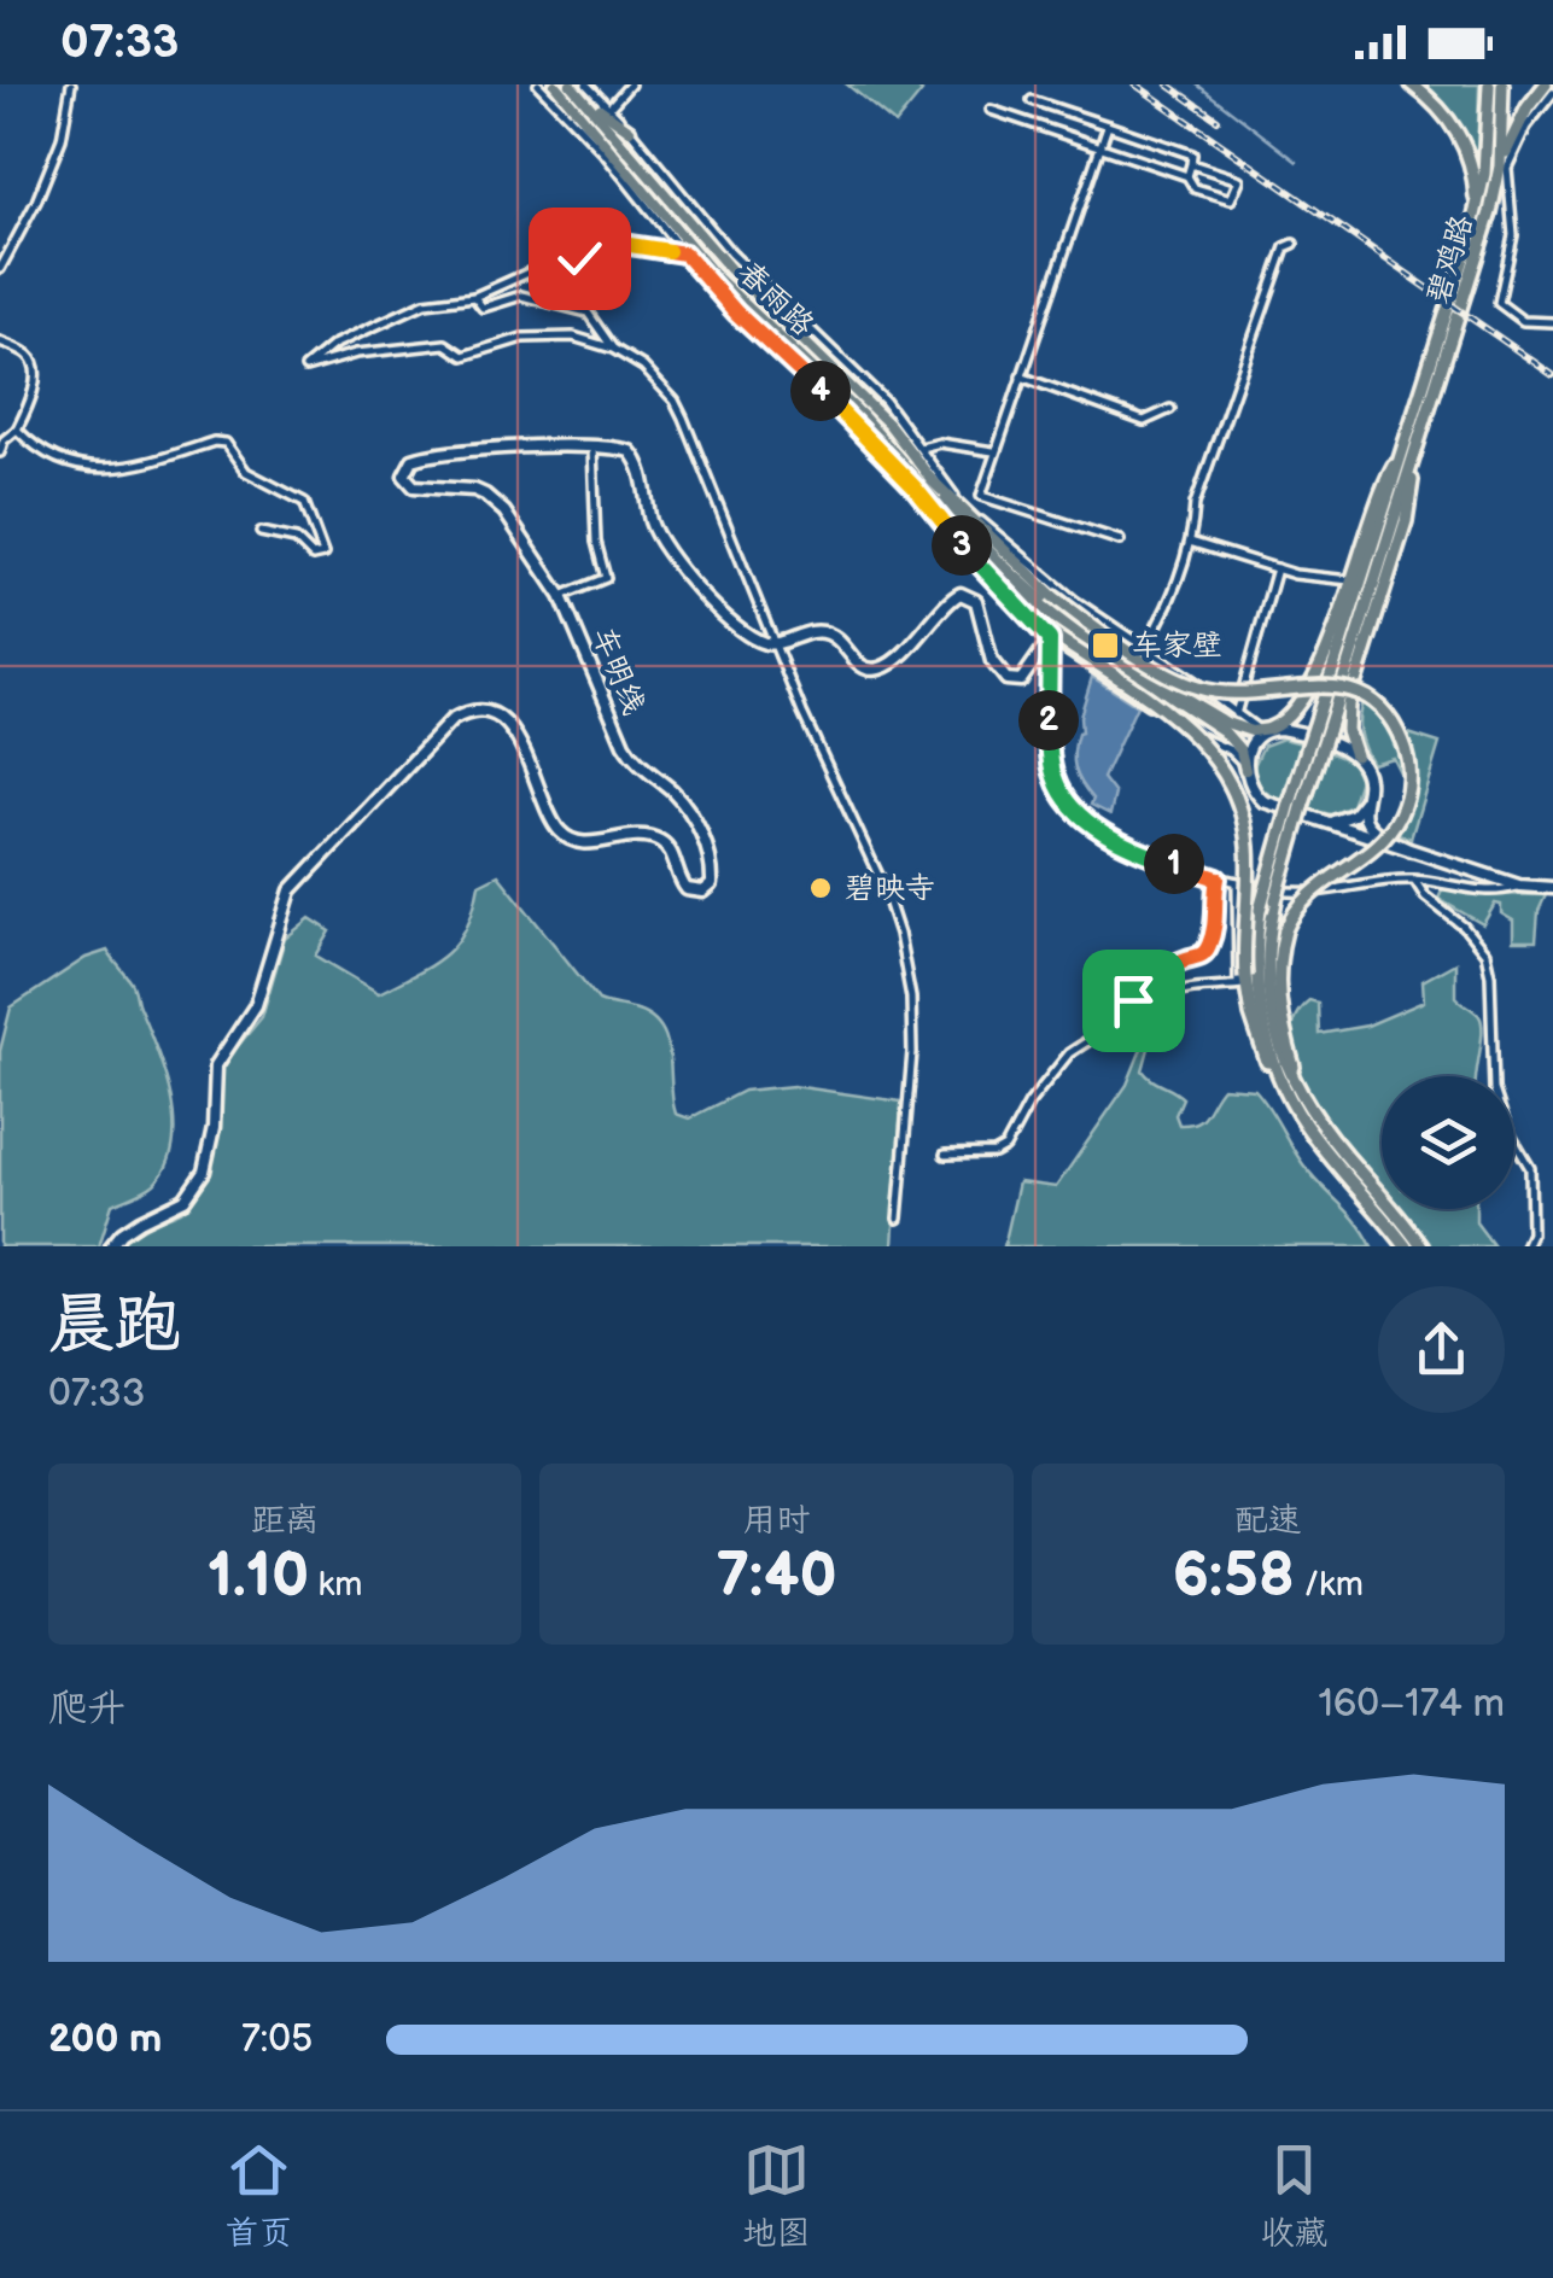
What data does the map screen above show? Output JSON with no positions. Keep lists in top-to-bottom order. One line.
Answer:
{"streets":{"highway":["碧鸡路"],"main road":["春雨路","车明线"]},"places":{"transit":["车家壁"],"other":["碧映寺"]},"page":{"status":"07:33","pins":["4","3","2","1"],"heading":["晨跑","07:33"],"stats":[["距离","1.10 km"],["用时","7:40"],["配速","6:58 /km"]],"chart":["爬升","160–174 m"],"list":[{"name":"200 m","note":"7:05"}],"tabs":["首页","地图","收藏"]}}
